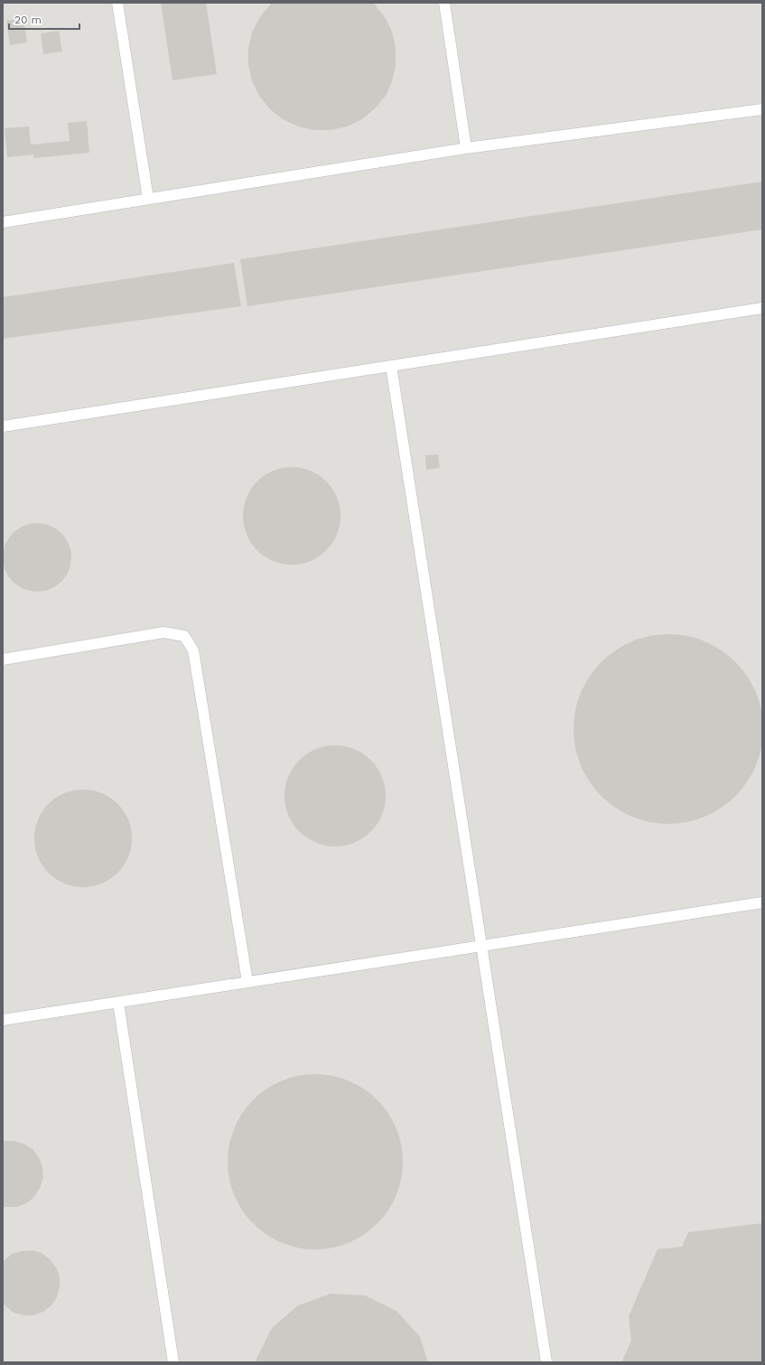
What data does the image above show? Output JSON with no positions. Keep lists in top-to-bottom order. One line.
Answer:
{"scale_bar":"20 m"}
